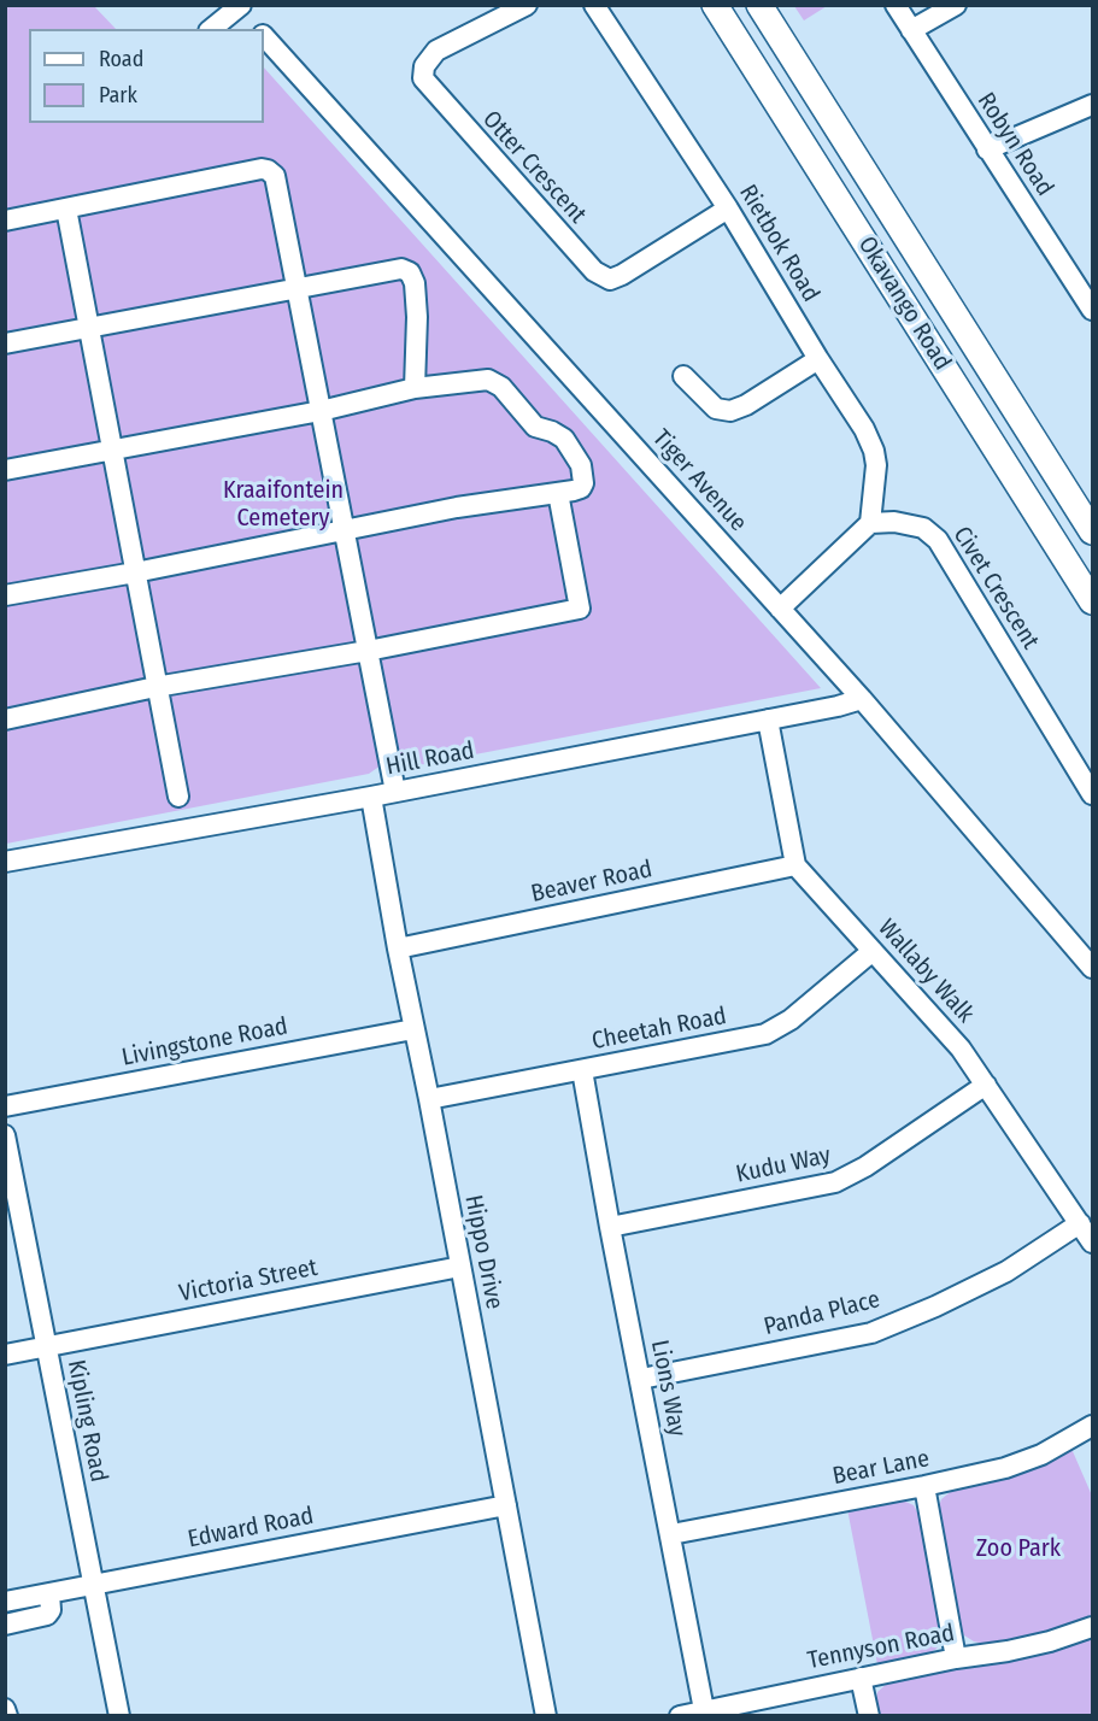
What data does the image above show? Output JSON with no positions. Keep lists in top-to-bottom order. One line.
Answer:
{"streets":{"main road":["Okavango Road"],"street":["Robyn Road","Otter Crescent","Rietbok Road","Tiger Avenue","Civet Crescent","Hill Road","Beaver Road","Wallaby Walk","Cheetah Road","Livingstone Road","Kudu Way","Hippo Drive","Victoria Street","Panda Place","Lions Way","Kipling Road","Bear Lane","Edward Road","Tennyson Road"]},"crossings":[["Otter Crescent","Rietbok Road"],["Rietbok Road","Civet Crescent"],["Tiger Avenue","Hill Road"],["Hill Road","Hippo Drive"],["Beaver Road","Wallaby Walk"],["Beaver Road","Hippo Drive"],["Wallaby Walk","Cheetah Road"],["Wallaby Walk","Kudu Way"],["Wallaby Walk","Panda Place"],["Cheetah Road","Hippo Drive"],["Cheetah Road","Lions Way"],["Livingstone Road","Hippo Drive"],["Kudu Way","Lions Way"],["Hippo Drive","Victoria Street"],["Hippo Drive","Edward Road"],["Victoria Street","Kipling Road"],["Panda Place","Lions Way"],["Lions Way","Bear Lane"],["Lions Way","Tennyson Road"],["Kipling Road","Edward Road"]],"parks":["Kraaifontein Cemetery","Zoo Park"],"legend":["Road","Park"]}
